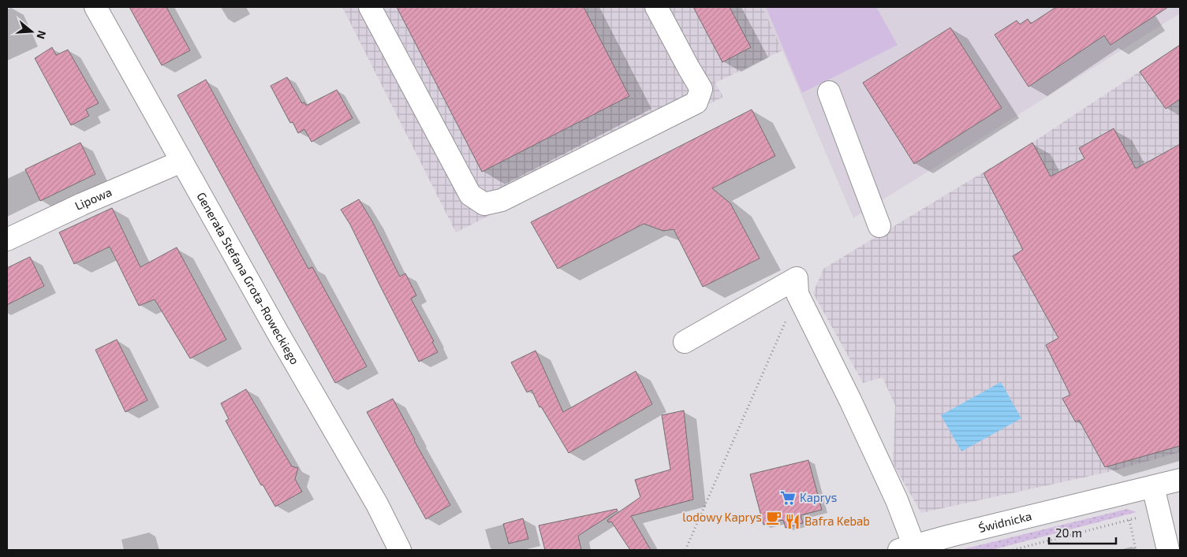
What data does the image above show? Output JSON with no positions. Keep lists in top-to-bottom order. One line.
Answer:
{"streets":{"street":["Lipowa","Generała Stefana Grota-Roweckiego","Świdnicka"]},"crossings":[["Lipowa","Generała Stefana Grota-Roweckiego"]],"places":{"supermarket":["Kaprys"],"cafe":["lodowy Kaprys"],"restaurant":["Bafra Kebab"]},"scale_bar":"20 m","north":"right"}
